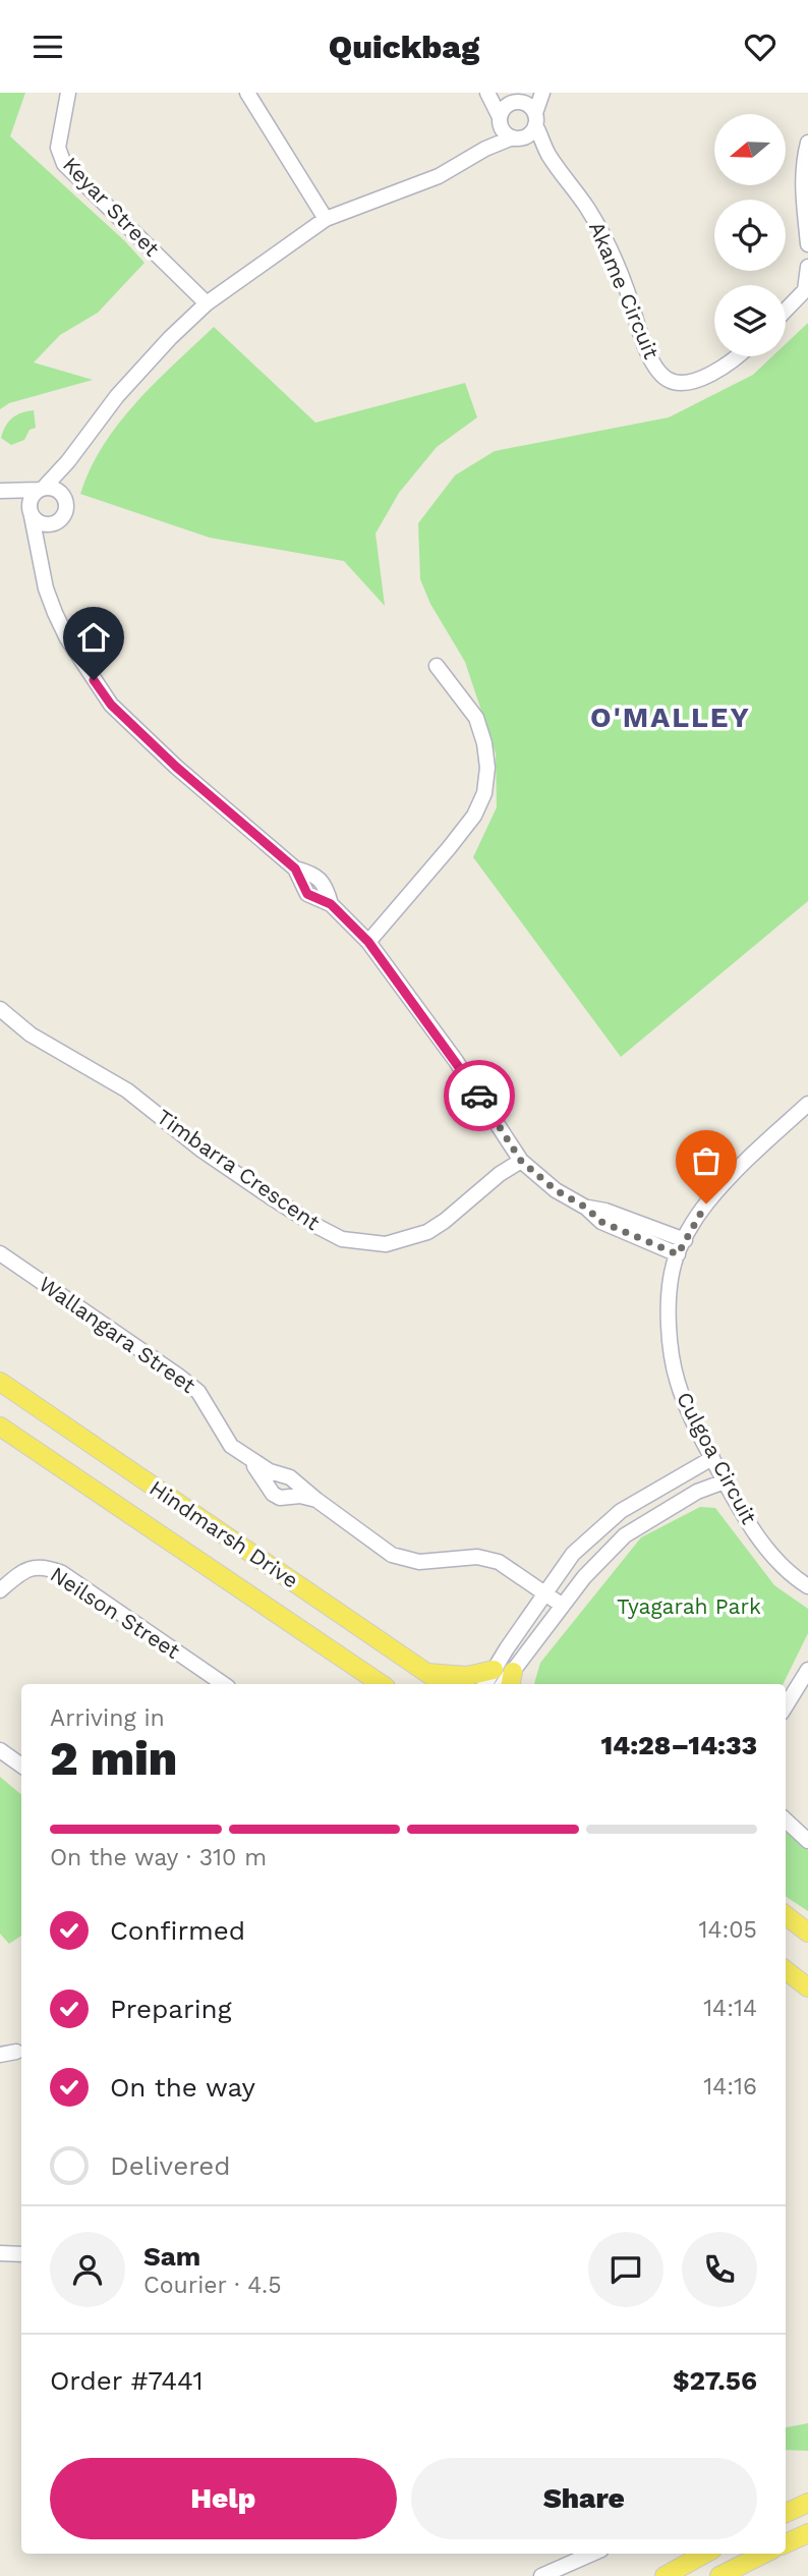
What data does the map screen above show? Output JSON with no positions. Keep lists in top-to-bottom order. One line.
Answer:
{"streets":{"main road":["Hindmarsh Drive"],"street":["Keyar Street","Akame Circuit","Timbarra Crescent","Wallangara Street","Culgoa Circuit","Neilson Street"]},"districts":["O'MALLEY"],"parks":["Tyagarah Park"],"north":"left","page":{"header":"Quickbag","heading":["2 min","Arriving in","14:28–14:33"],"panel":["Sam","Courier · 4.5","Order #7441","$27.56"],"bar":"On the way · 310 m","list":[["Confirmed","14:05"],["Preparing","14:14"],["On the way","14:16"],"Delivered"],"buttons":["Help","Share"]}}
